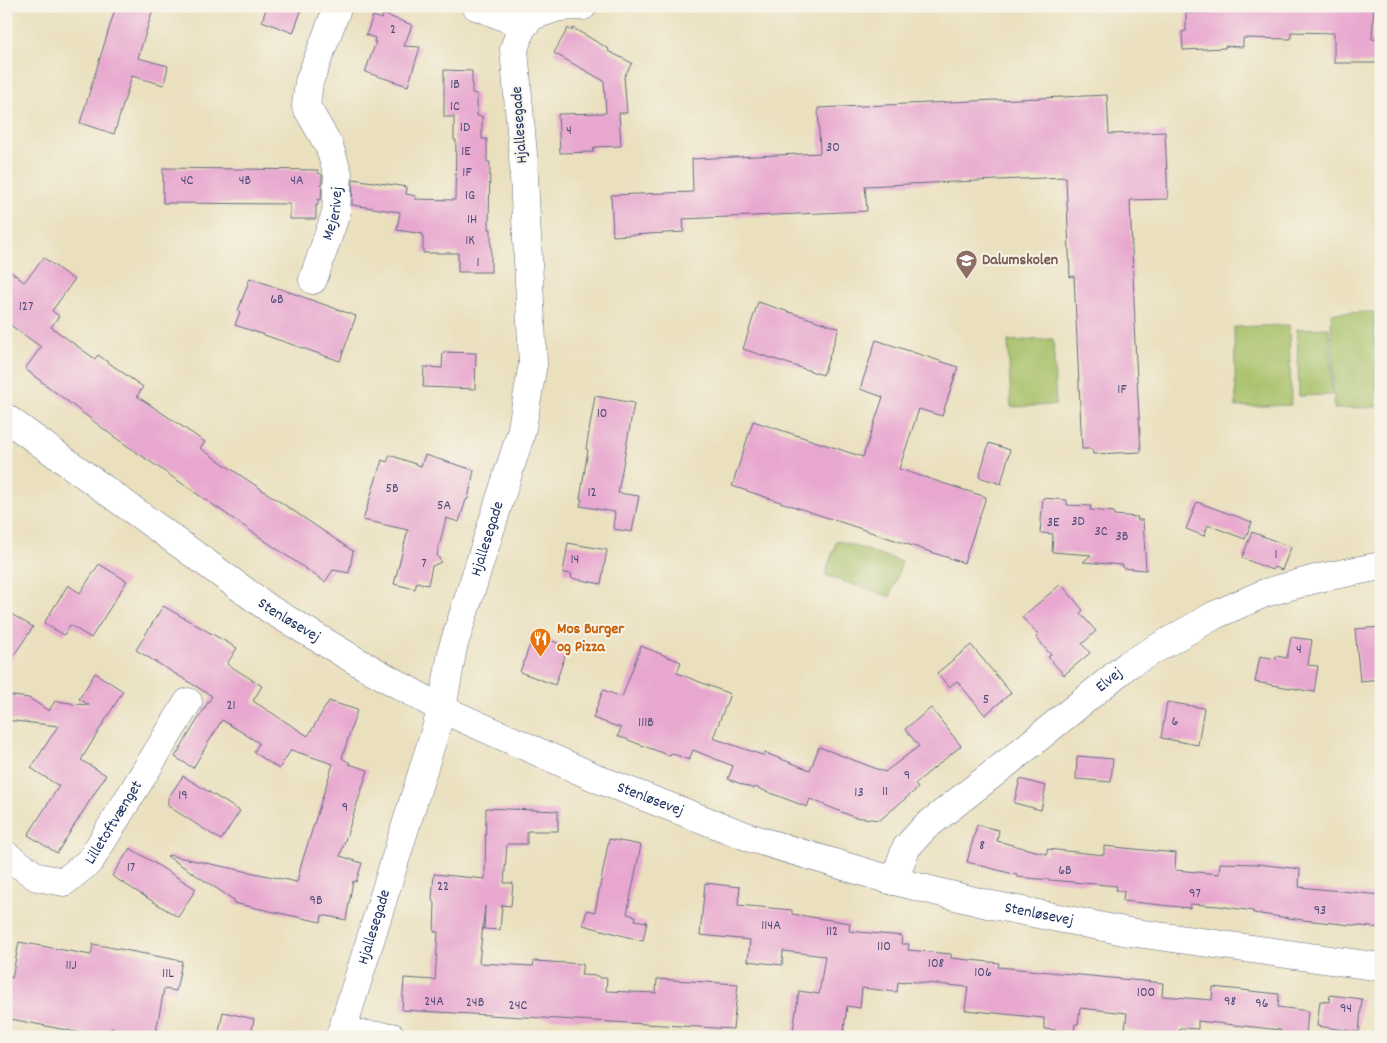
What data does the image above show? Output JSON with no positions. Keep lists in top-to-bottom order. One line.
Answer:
{"streets":{"street":["Hjallesegade","Mejerivej","Stenløsevej","Elvej","Lilletoftvænget"]},"crossings":[["Hjallesegade","Stenløsevej"],["Stenløsevej","Elvej"]],"places":{"school or university":["Dalumskolen"],"restaurant":["Mos Burger og Pizza"]},"house_numbers":["2","1B","1C","1D","4","30","1E","1F","4C","4B","4A","1G","1H","1K","1","6B","127","1F","10","5B","12","5A","3D","3E","3C","3B","1","14","7","4","5","21","6","111B","9","11","13","19","9","8","17","6B","22","97","9B","93","114A","112","110","108","11J","106","11L","100","24A","98","24B","96","24C","94"]}
